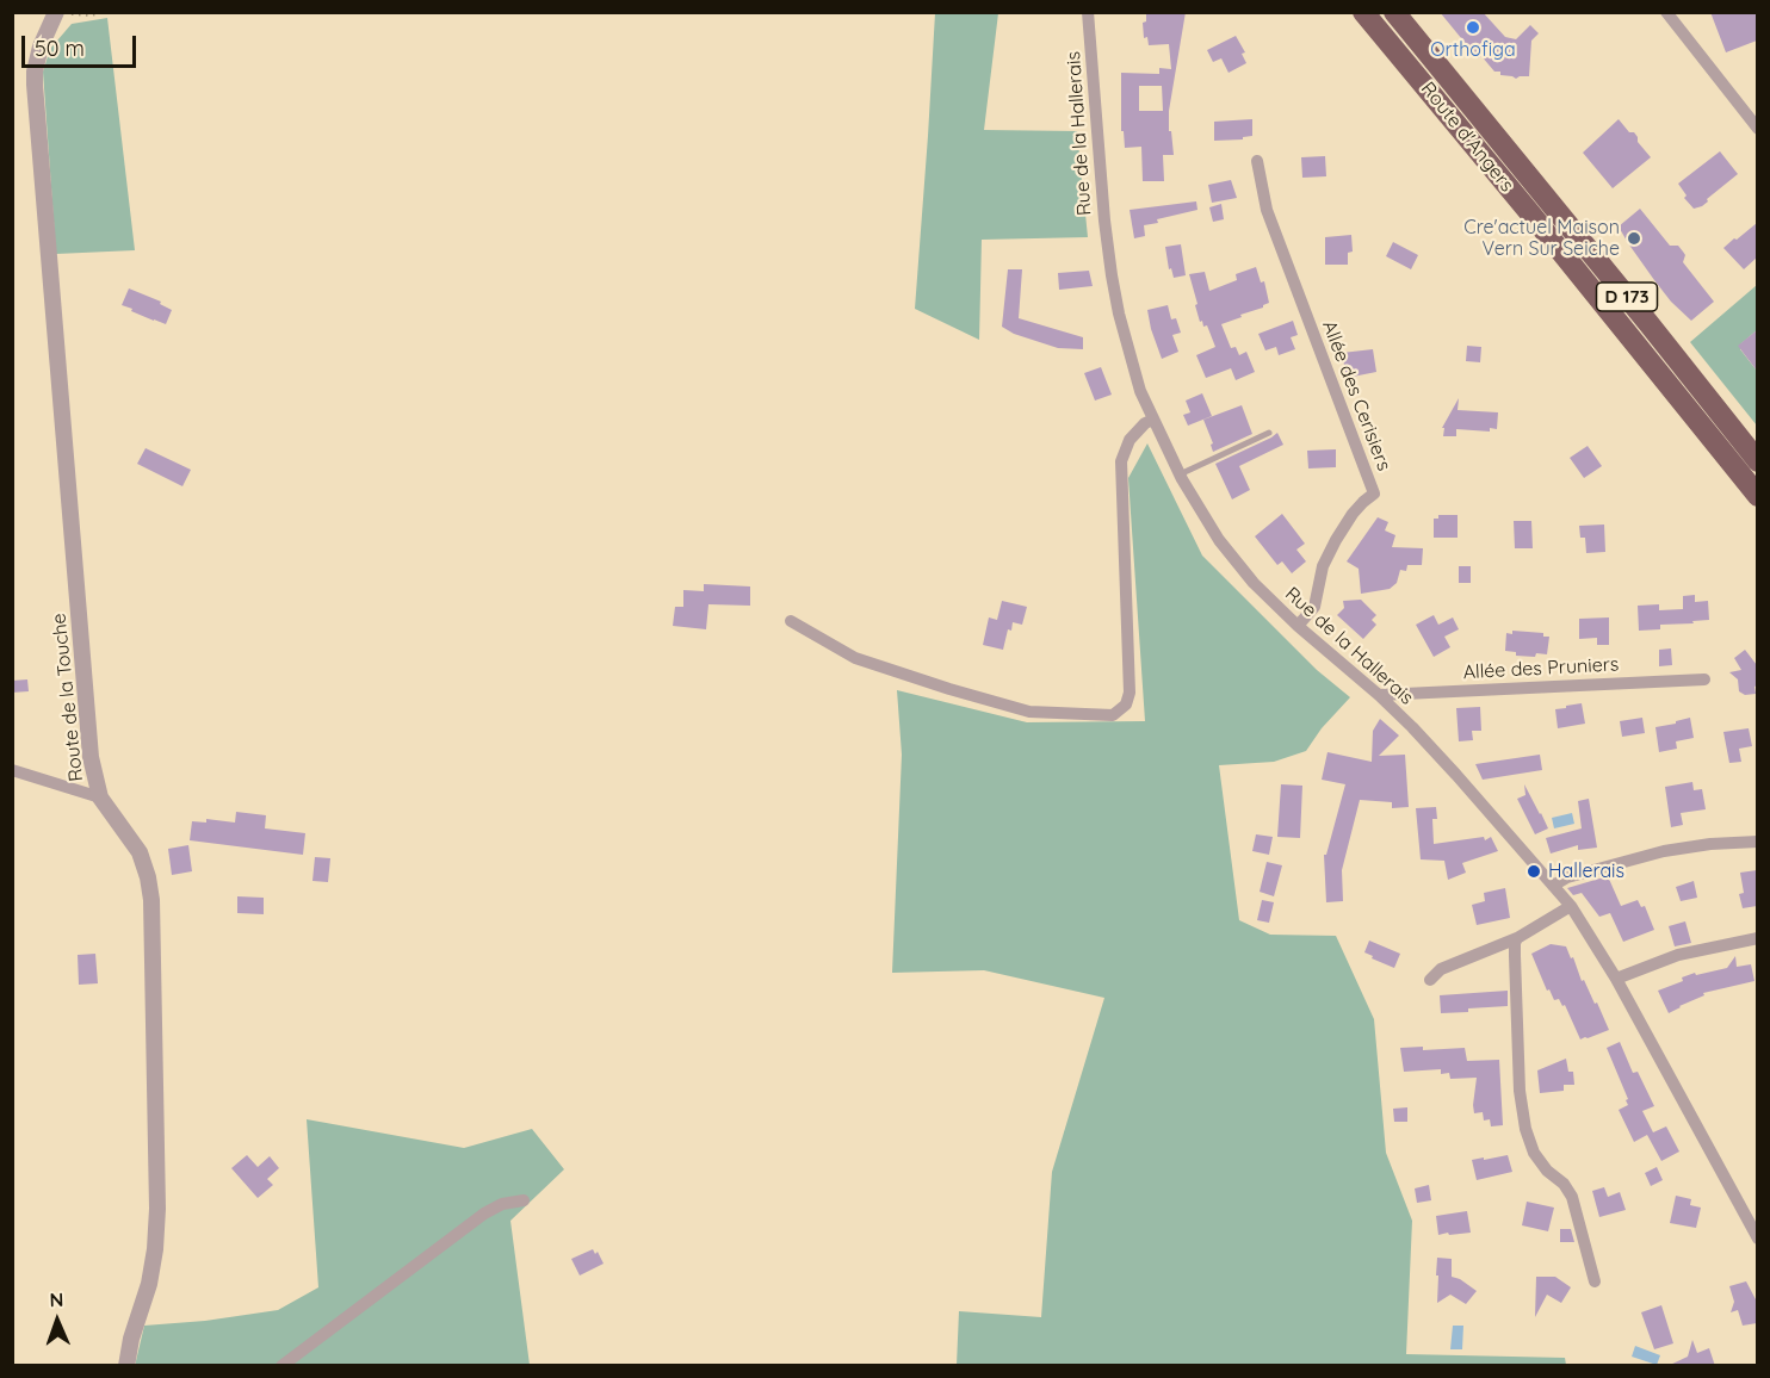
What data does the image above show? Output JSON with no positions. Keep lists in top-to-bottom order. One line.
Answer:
{"streets":{"highway":["Route d'Angers","D 173"],"street":["Rue de la Hallerais","Allée des Cerisiers","Allée des Pruniers","Route de la Touche"]},"crossings":[["Rue de la Hallerais","Allée des Cerisiers"],["Rue de la Hallerais","Allée des Pruniers"]],"places":["Orthofiga","Cre'actuel Maison Vern Sur Seiche","Hallerais"],"scale_bar":"50 m","north":"top"}
